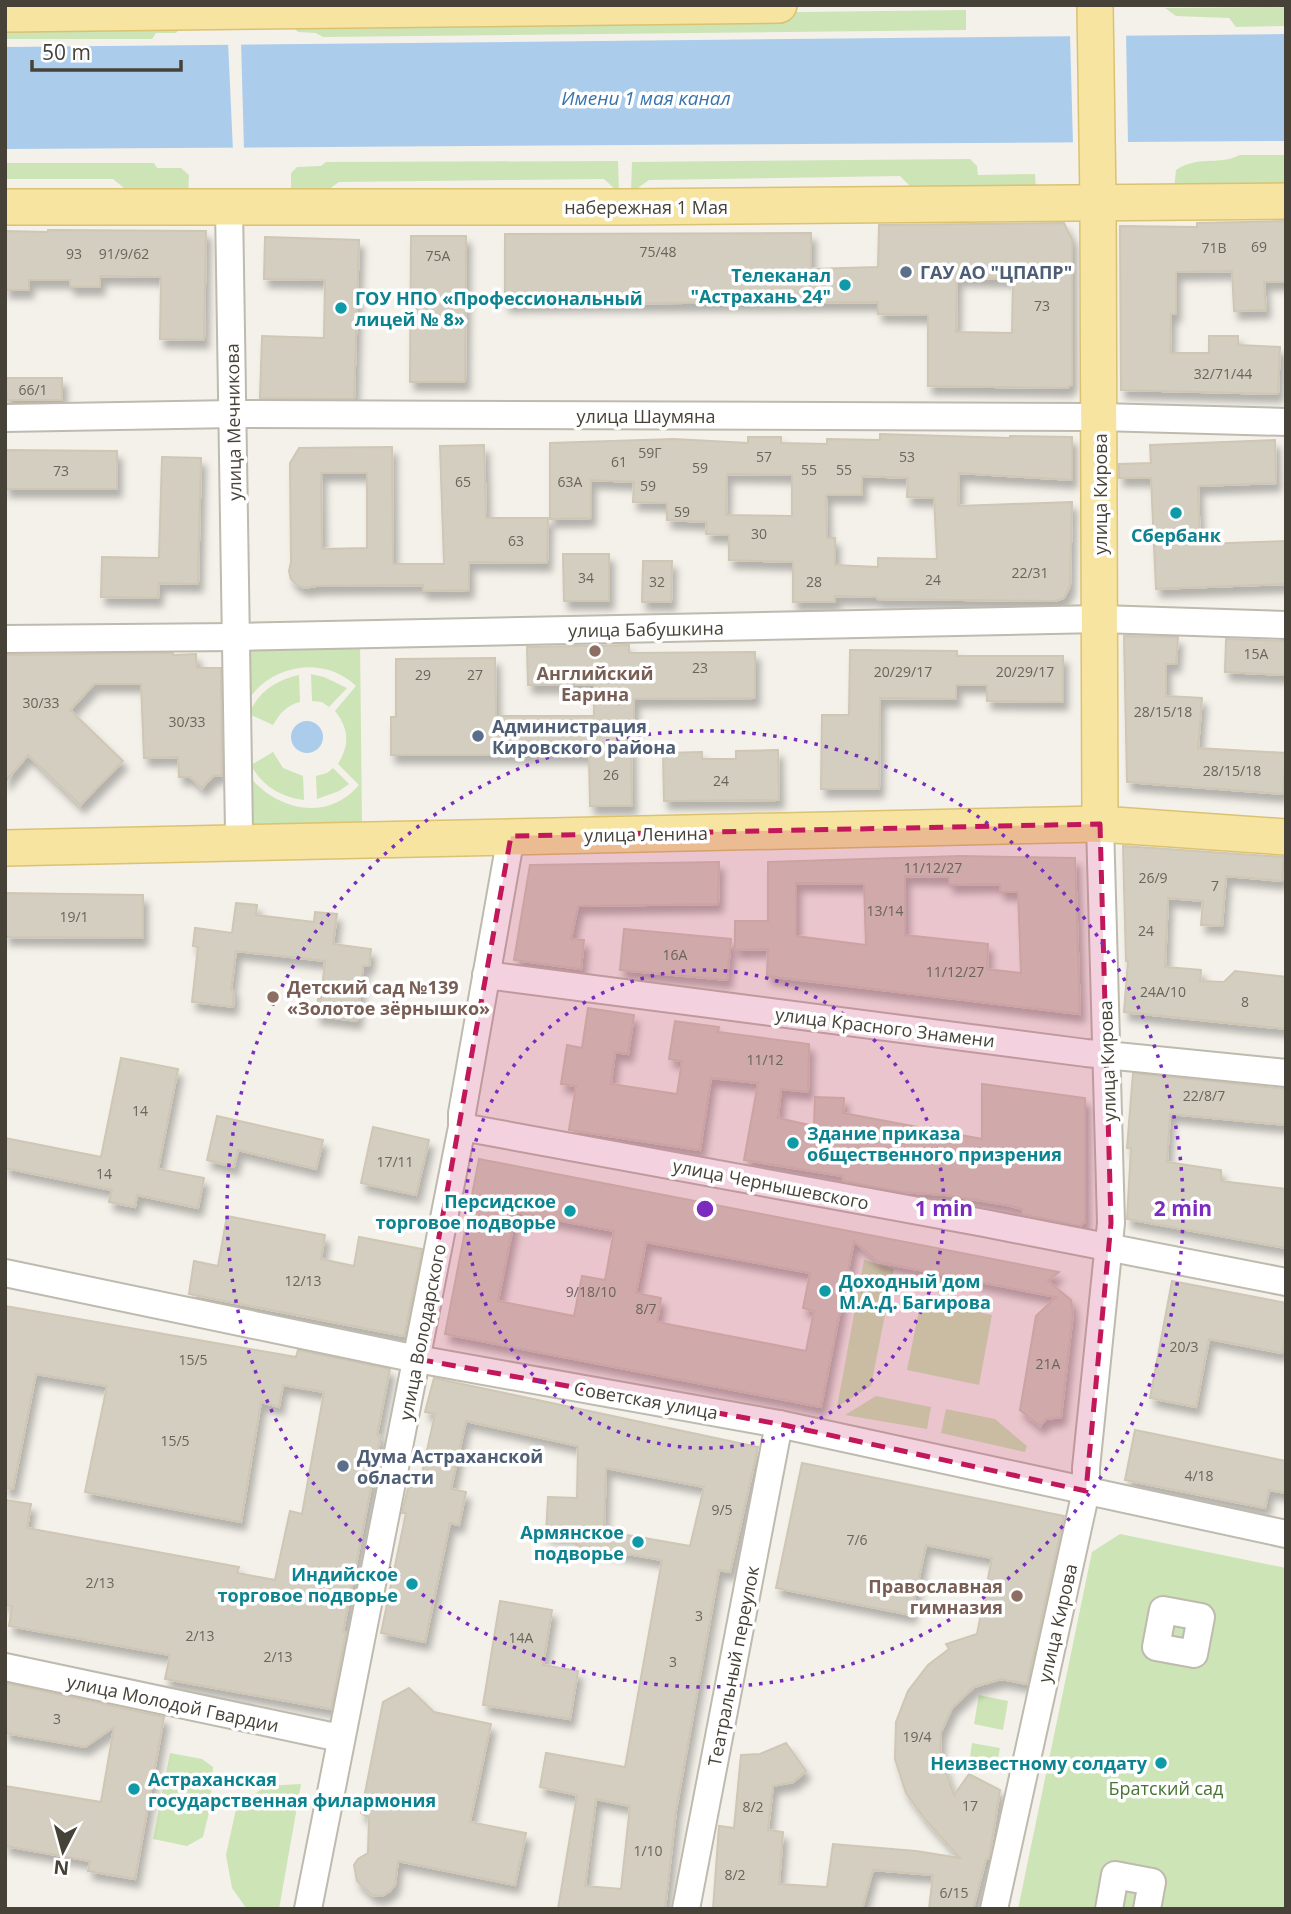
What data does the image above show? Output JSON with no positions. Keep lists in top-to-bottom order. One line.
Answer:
{"streets":{"main road":["набережная 1 Мая","улица Кирова","улица Ленина"],"street":["улица Шаумяна","улица Мечникова","улица Бабушкина","улица Красного Знамени","улица Чернышевского","улица Володарского","Советская улица","Театральный переулок","улица Молодой Гвардии"]},"crossings":[["набережная 1 Мая","улица Мечникова"],["набережная 1 Мая","улица Кирова"],["улица Шаумяна","улица Мечникова"],["улица Шаумяна","улица Кирова"],["улица Мечникова","улица Бабушкина"],["улица Кирова","улица Бабушкина"],["улица Кирова","улица Ленина"],["улица Кирова","улица Красного Знамени"],["улица Кирова","улица Чернышевского"],["улица Кирова","Советская улица"],["улица Ленина","улица Володарского"],["улица Красного Знамени","улица Володарского"],["улица Чернышевского","улица Володарского"],["улица Володарского","Советская улица"],["улица Володарского","улица Молодой Гвардии"],["Советская улица","Театральный переулок"]],"water":["Имени 1 мая канал"],"parks":["Братский сад"],"places":["ГАУ АО \"ЦПАПР\"","Телеканал \"Астрахань 24\"","ГОУ НПО «Профессиональный лицей № 8»","Сбербанк","Английский Еарина","Администрация Кировского района","Детский сад №139 «Золотое зёрнышко»","Здание приказа общественного призрения","Персидское торговое подворье","Доходный дом М.А.Д. Багирова","Дума Астраханской области","Армянское подворье","Индийское торговое подворье","Православная гимназия","Неизвестному солдату","Астраханская государственная филармония"],"house_numbers":["69","71В","75/48","93","91/9/62","75А","73","32/71/44","66/1","59Г","57","53","61","59","55","55","73","65","63А","59","59","30","63","22/31","34","24","32","28","15А","23","20/29/17","20/29/17","29","27","30/33","28/15/18","30/33","28/15/18","26","24","11/12/27","26/9","7","13/14","19/1","24","16А","11/12/27","24А/10","8","11/12","22/8/7","14","17/11","14","12/13","9/18/10","8/7","20/3","15/5","21А","15/5","4/18","9/5","7/6","2/13","3","2/13","14А","2/13","3","3","19/4","17","8/2","1/10","8/2","6/15"],"scale_bar":"50 m","north":"bottom","rings":["1 min","2 min"]}
